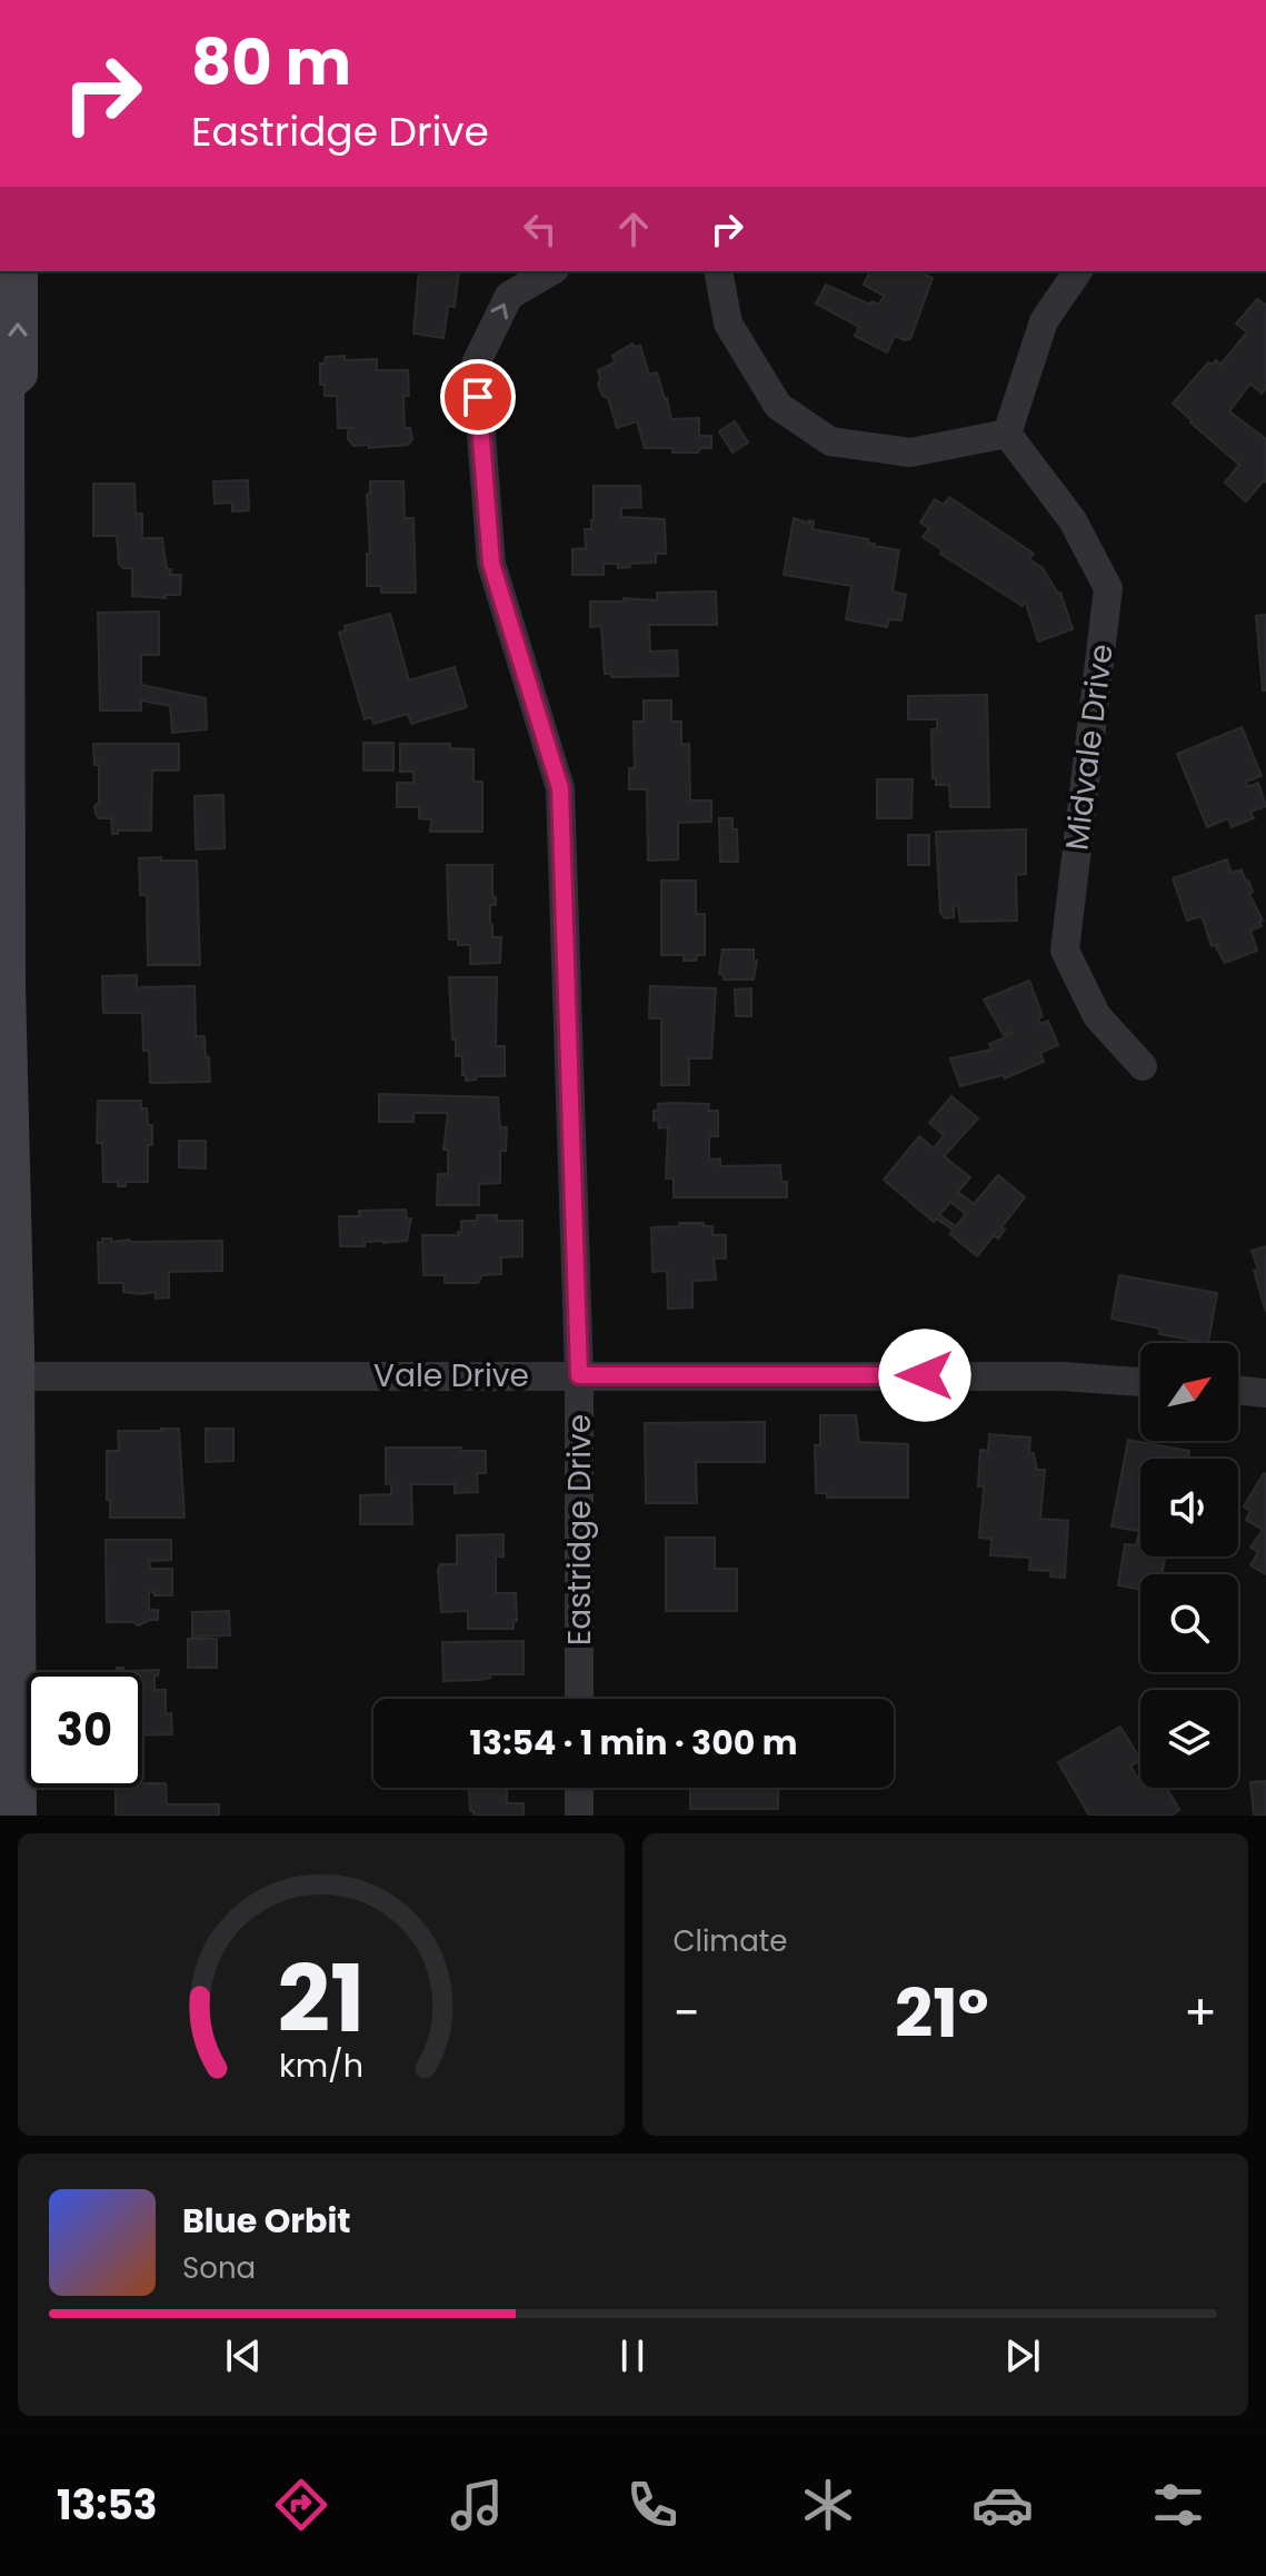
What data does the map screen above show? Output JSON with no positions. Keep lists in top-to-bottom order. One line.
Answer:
{"streets":{"street":["Midvale Drive","Vale Drive","Eastridge Drive"]},"crossings":[["Vale Drive","Eastridge Drive"]],"one_way":["Eastridge Drive"],"north":"top right","page":{"turn":["80 m","Eastridge Drive"],"limit":"30","trip":"13:54 · 1 min · 300 m","tile":"Climate","heat":["−","21°","+"],"song":["Blue Orbit","Sona"],"tabs":"13:53","gauge":["21","km/h"]}}
